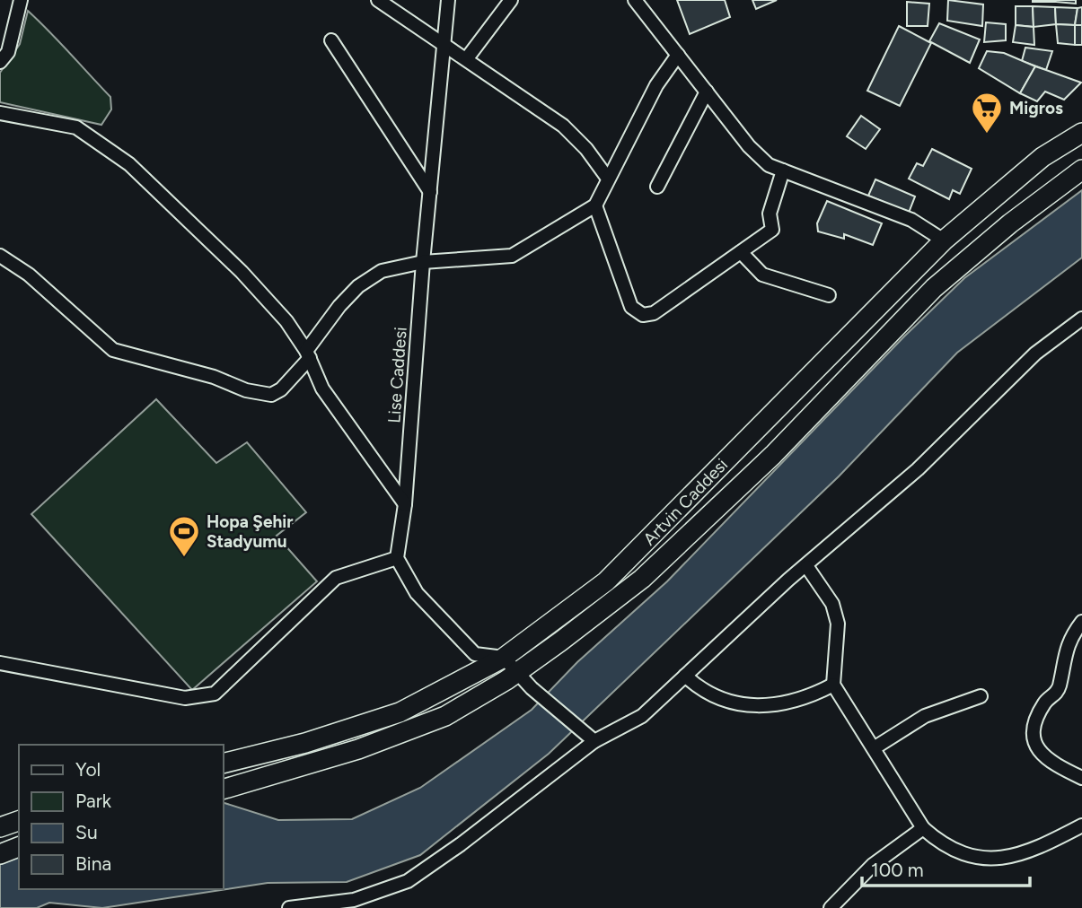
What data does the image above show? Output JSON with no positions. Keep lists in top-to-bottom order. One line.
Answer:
{"streets":{"highway":["Artvin Caddesi"],"street":["Lise Caddesi"]},"places":{"supermarket":["Migros"],"sports":["Hopa Şehir Stadyumu"]},"legend":["Yol","Park","Su","Bina"],"scale_bar":"100 m"}
